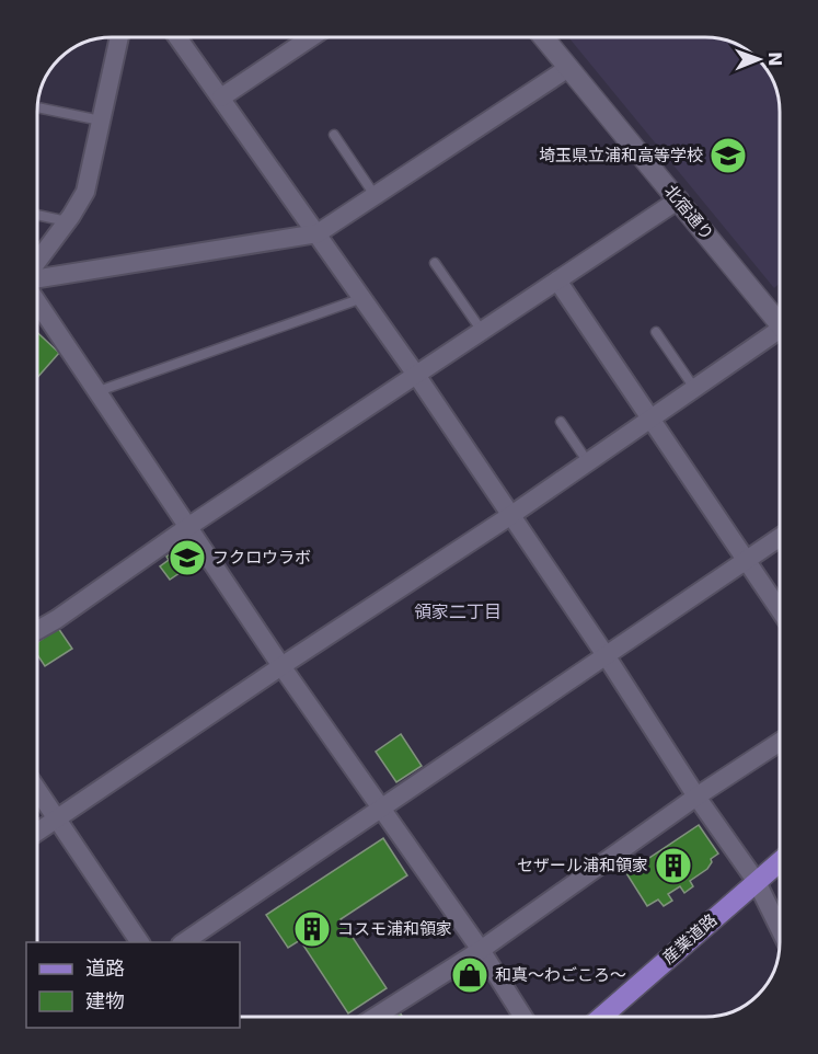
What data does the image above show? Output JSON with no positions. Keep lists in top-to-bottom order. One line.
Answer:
{"streets":{"main road":["産業道路"],"street":["北宿通り"]},"districts":["領家二丁目"],"places":{"school or university":["埼玉県立浦和高等学校","フクロウラボ"],"building":["セザール浦和領家","コスモ浦和領家"],"shop":["和真～わごころ～"]},"legend":["道路","建物"],"north":"right"}
